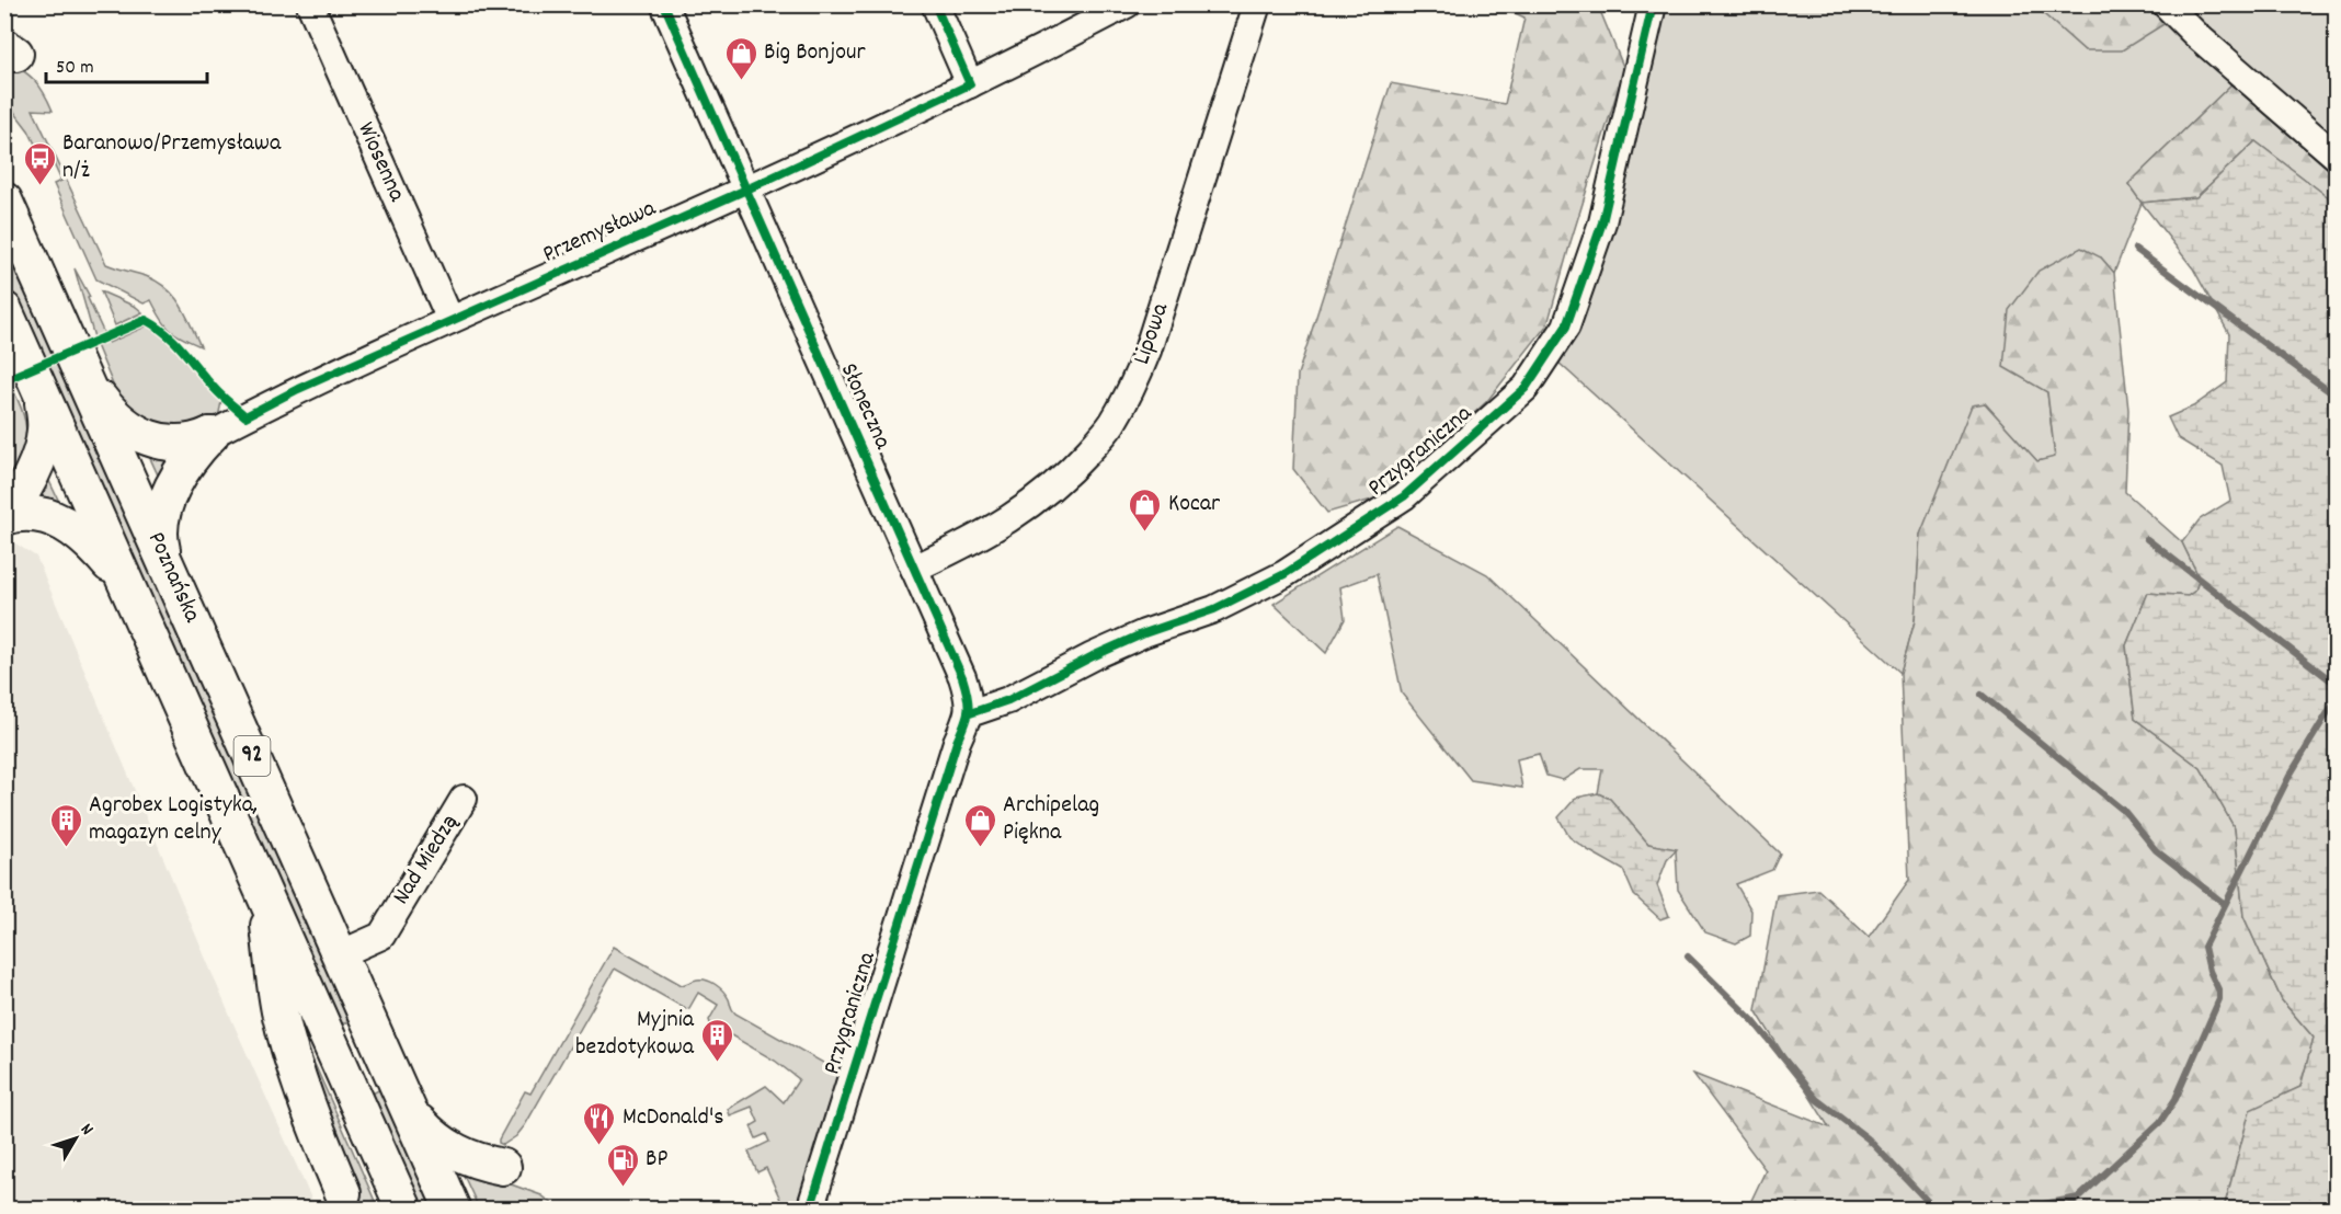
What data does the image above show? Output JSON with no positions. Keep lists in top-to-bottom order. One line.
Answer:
{"streets":{"main road":["Poznańska","92"],"street":["Wiosenna","Przemysława","Lipowa","Słoneczna","Przygraniczna","Nad Miedzą"]},"crossings":[["Wiosenna","Przemysława"],["Przemysława","Słoneczna"],["Lipowa","Słoneczna"],["Słoneczna","Przygraniczna"],["Poznańska","92"],["Poznańska","Nad Miedzą"],["92","Nad Miedzą"]],"places":{"shop":["Big Bonjour","Kocar","Archipelag Piękna"],"bus stop":["Baranowo/Przemysława n/ż"],"building":["Agrobex Logistyka, magazyn celny","Myjnia bezdotykowa"],"restaurant":["McDonald's"],"fuel station":["BP"]},"scale_bar":"50 m","north":"top right"}
